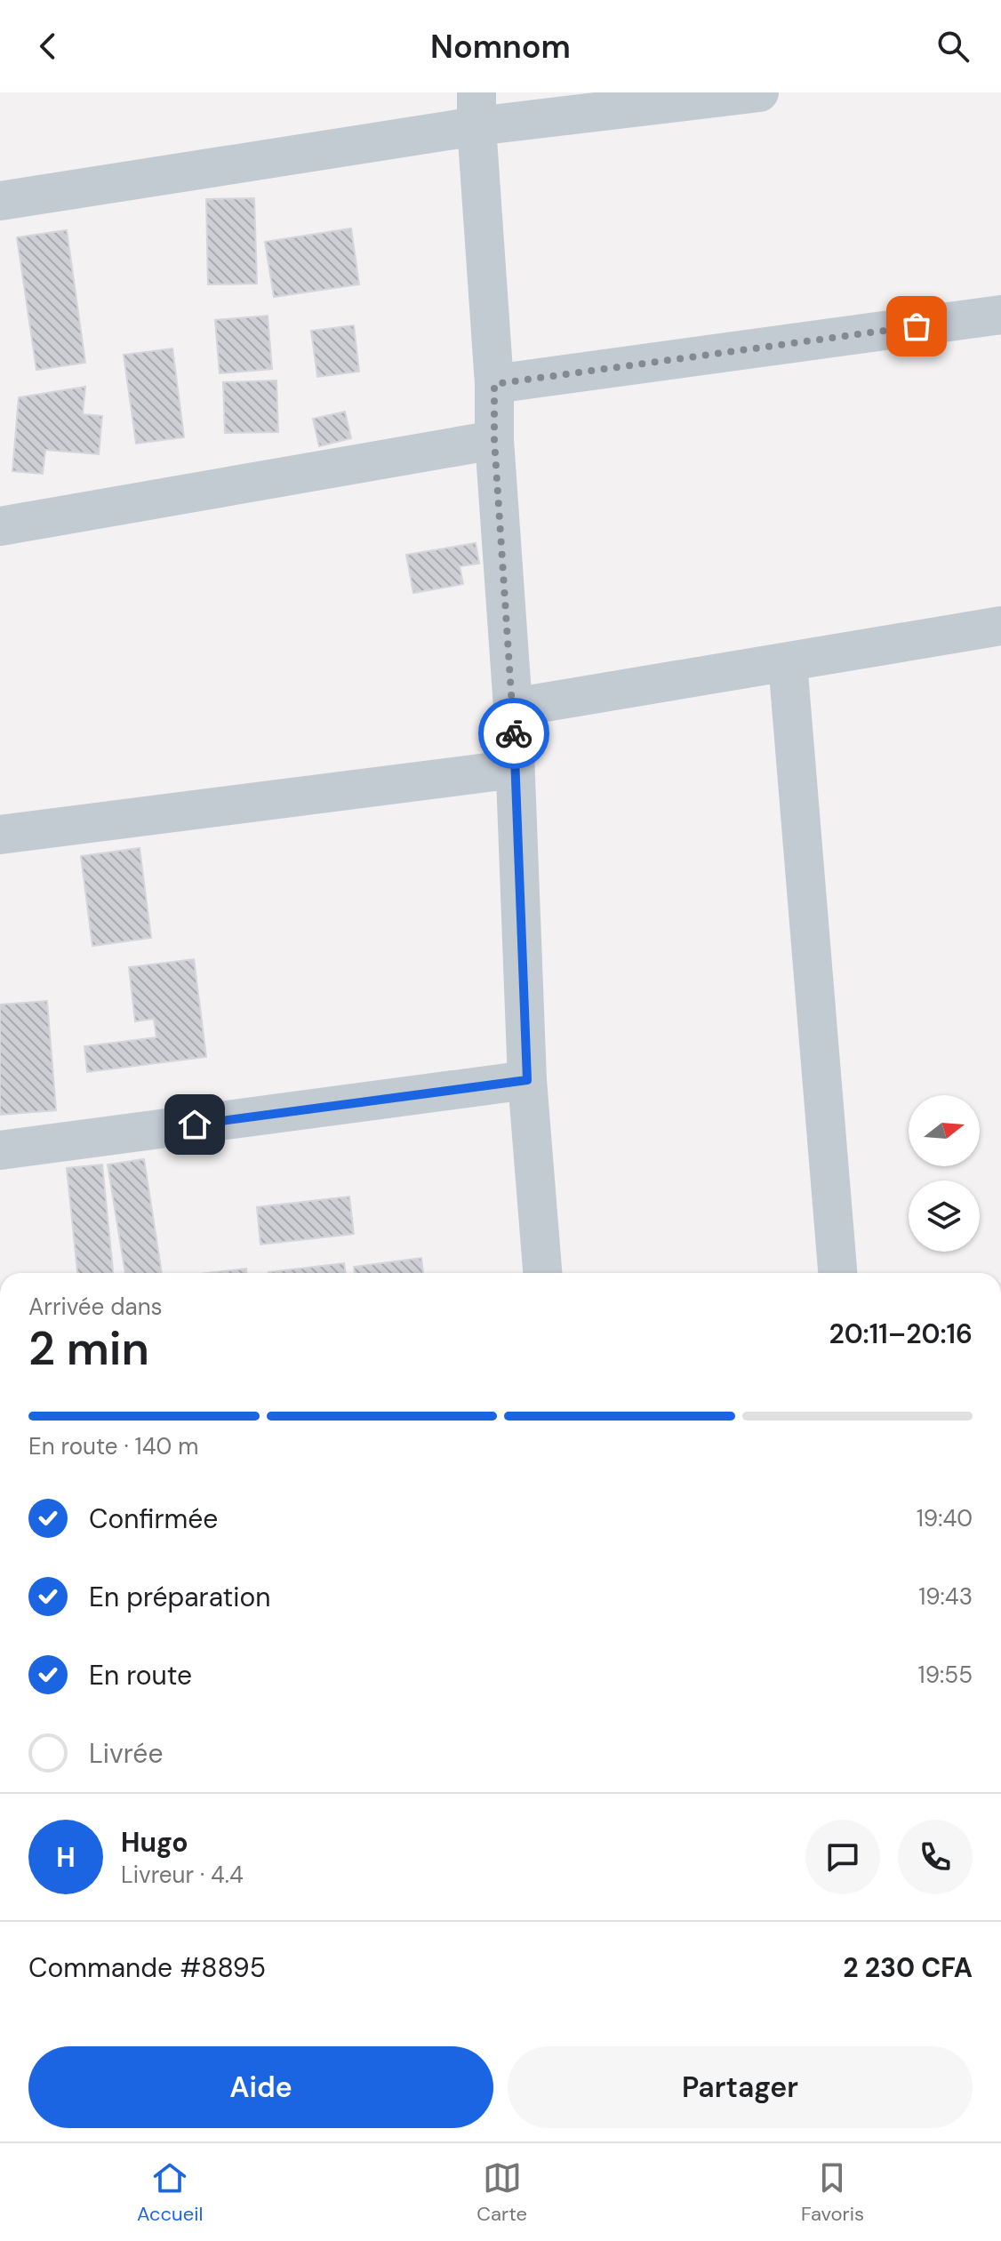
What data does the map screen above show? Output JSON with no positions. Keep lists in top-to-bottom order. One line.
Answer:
{"north":"right","page":{"header":"Nomnom","heading":["2 min","Arrivée dans","20:11–20:16"],"panel":["Hugo","Livreur · 4.4","Commande #8895","2 230 CFA"],"bar":"En route · 140 m","list":[["Confirmée","19:40"],["En préparation","19:43"],["En route","19:55"],"Livrée"],"round":"H","buttons":["Aide","Partager"],"tabs":["Accueil","Carte","Favoris"]}}
